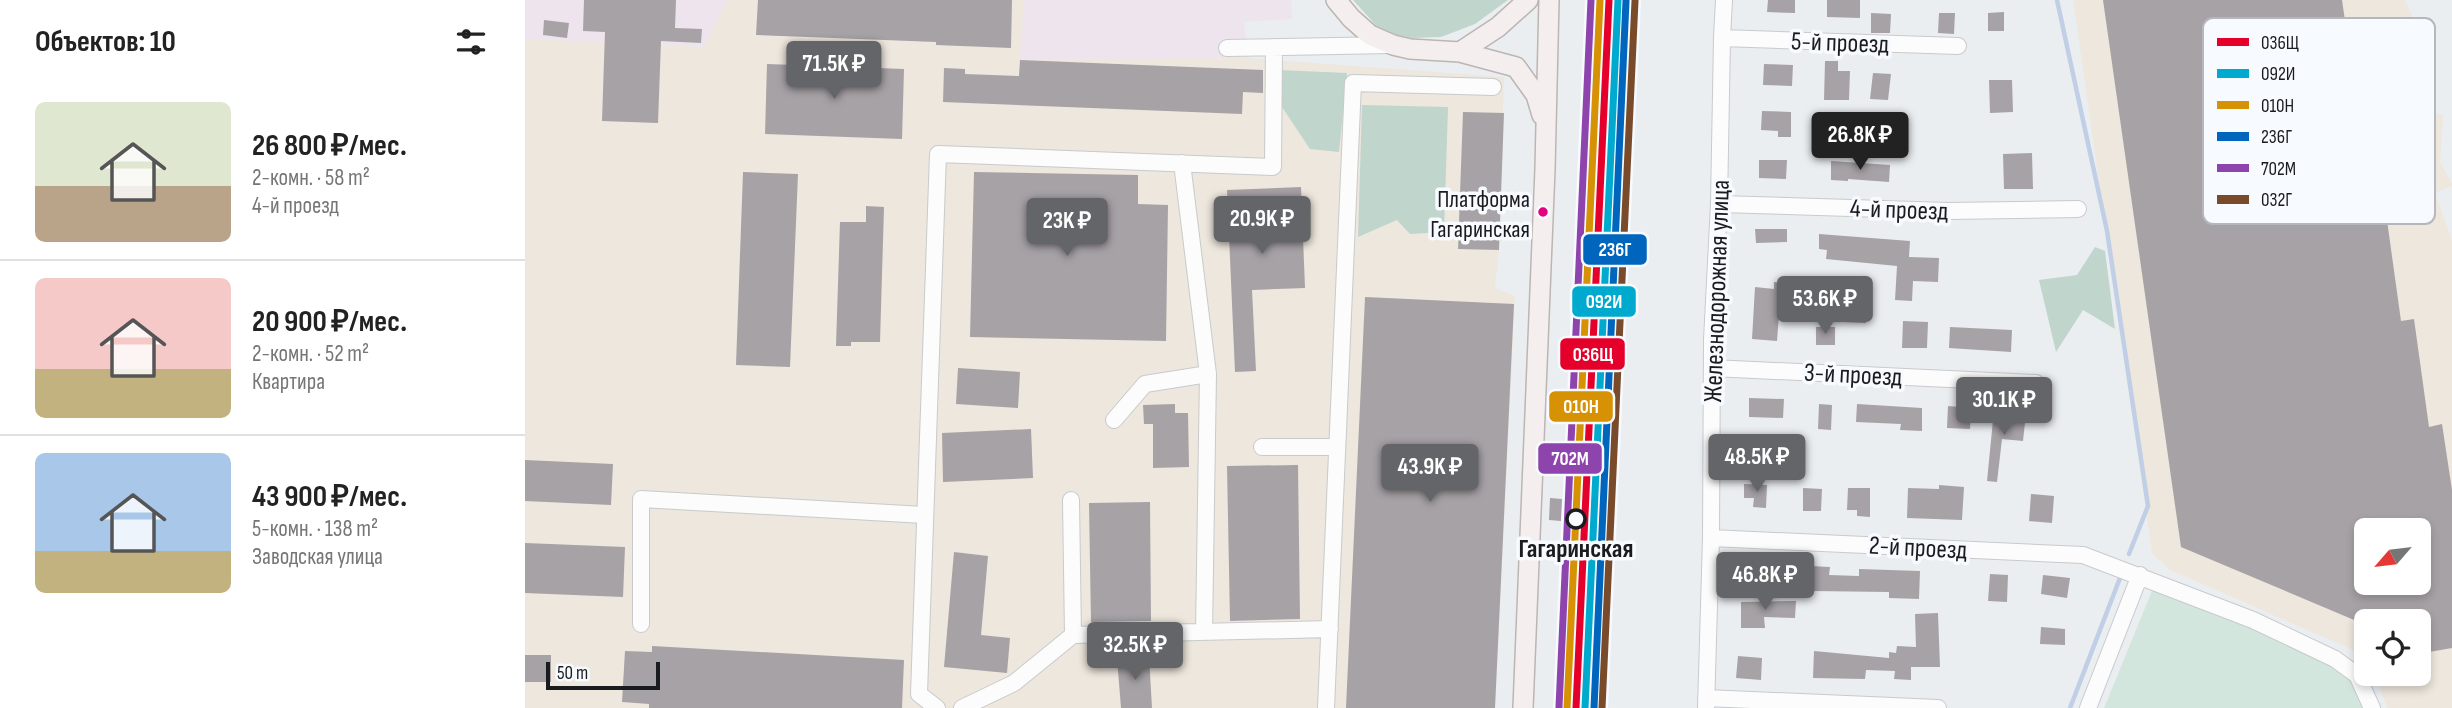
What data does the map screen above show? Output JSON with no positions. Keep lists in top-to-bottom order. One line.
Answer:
{"streets":{"street":["5-й проезд","4-й проезд","Железнодорожная улица","3-й проезд","2-й проезд"]},"crossings":[["5-й проезд","Железнодорожная улица"],["4-й проезд","Железнодорожная улица"],["Железнодорожная улица","3-й проезд"],["Железнодорожная улица","2-й проезд"]],"places":["Платформа Гагаринская","Гагаринская"],"lines":["transit line 036Щ","transit line 092И","transit line 010Н","transit line 702М","transit line 236Г","transit line 032Г"],"legend":["036Щ","092И","010Н","236Г","702М","032Г"],"scale_bar":"50 m","north":"bottom left","page":{"heading":"Объектов: 10","price":["71.5K ₽","26.8K ₽","20.9K ₽","23K ₽","53.6K ₽","30.1K ₽","48.5K ₽","43.9K ₽","46.8K ₽","32.5K ₽"],"list":[{"name":"26 800 ₽/мес.","note":"2-комн. · 58 m² · 4-й проезд"},{"name":"20 900 ₽/мес.","note":"2-комн. · 52 m² · Квартира"},{"name":"43 900 ₽/мес.","note":"5-комн. · 138 m² · Заводская улица"}],"scale":"50 m"}}
